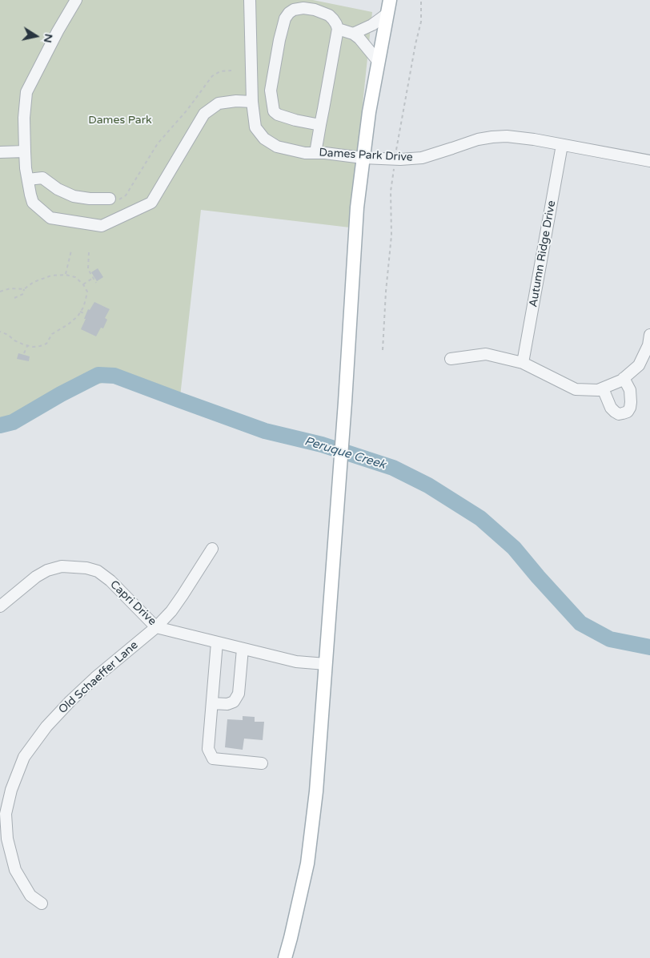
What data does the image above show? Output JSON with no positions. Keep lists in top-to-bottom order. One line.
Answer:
{"streets":{"street":["Dames Park Drive","Autumn Ridge Drive","Capri Drive","Old Schaeffer Lane"]},"crossings":[["Dames Park Drive","Autumn Ridge Drive"],["Capri Drive","Old Schaeffer Lane"]],"water":["Peruque Creek"],"parks":["Dames Park"],"north":"right"}
